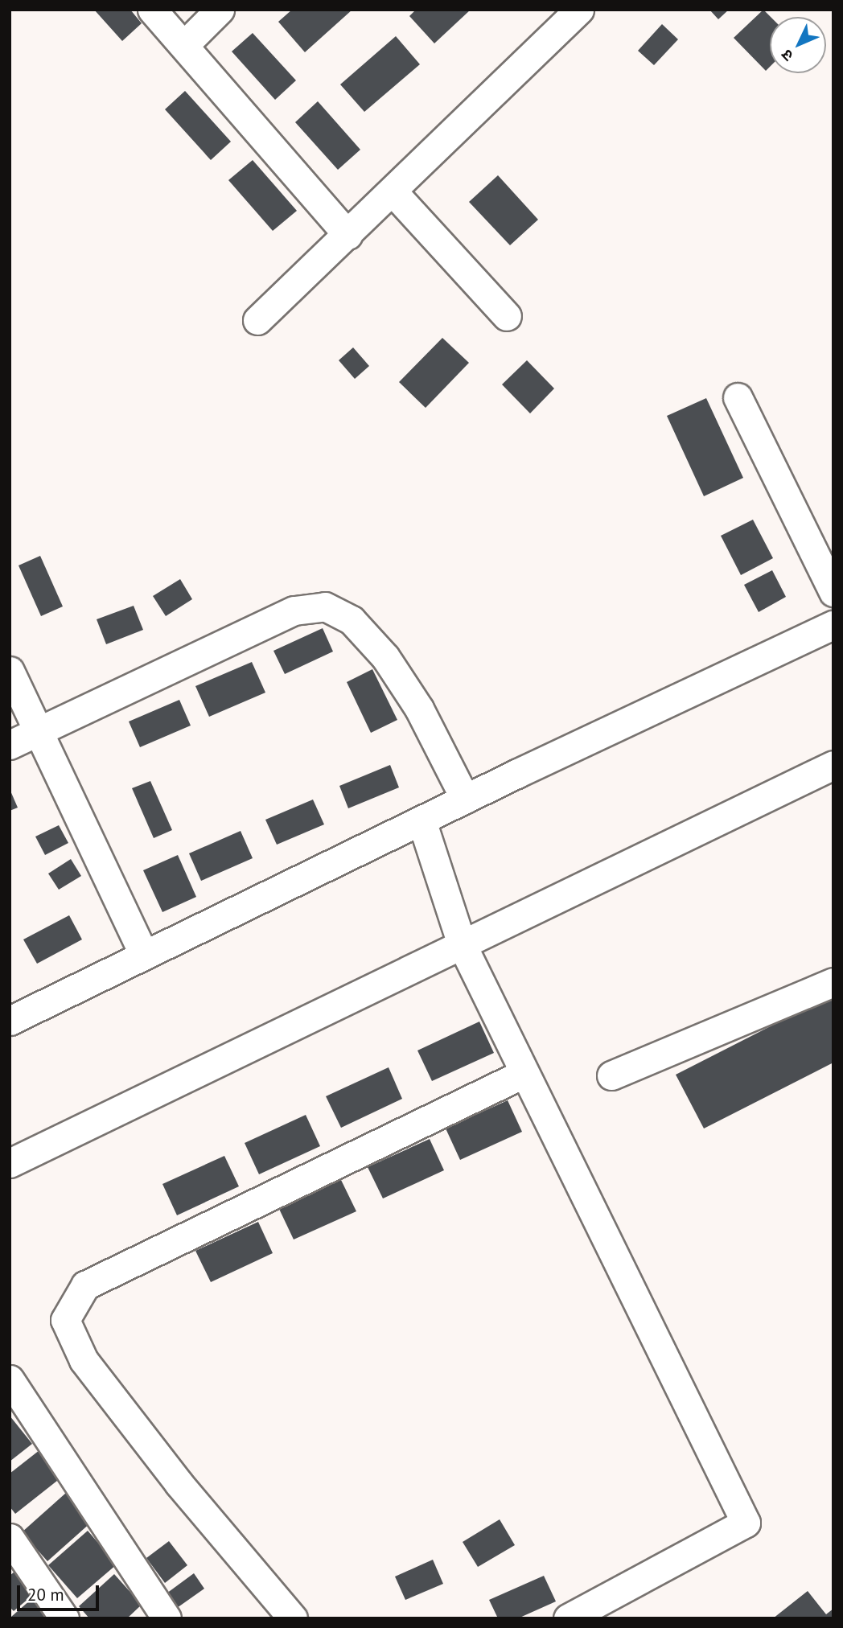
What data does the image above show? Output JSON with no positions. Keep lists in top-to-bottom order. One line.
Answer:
{"scale_bar":"20 m","north":"bottom left"}
